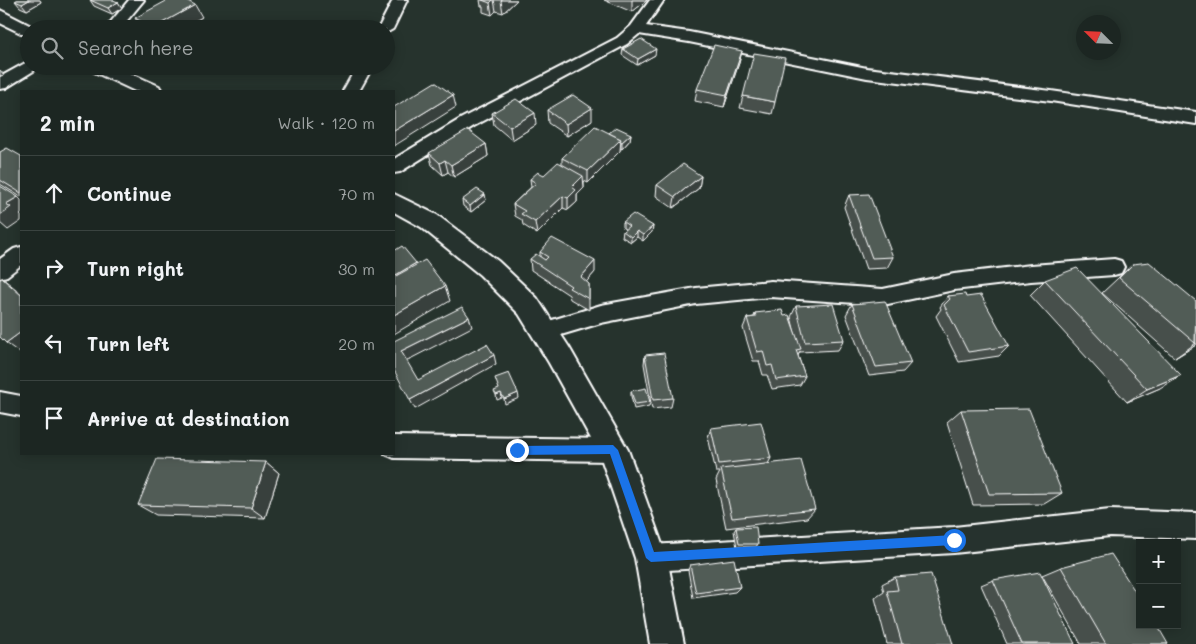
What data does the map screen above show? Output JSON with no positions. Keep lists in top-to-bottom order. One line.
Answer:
{"north":"top left","page":{"search":"Search here","heading":["2 min","Walk · 120 m"],"list":[["Continue","70 m"],["Turn right","30 m"],["Turn left","20 m"],"Arrive at destination"],"map_buttons":["+","−"]}}
